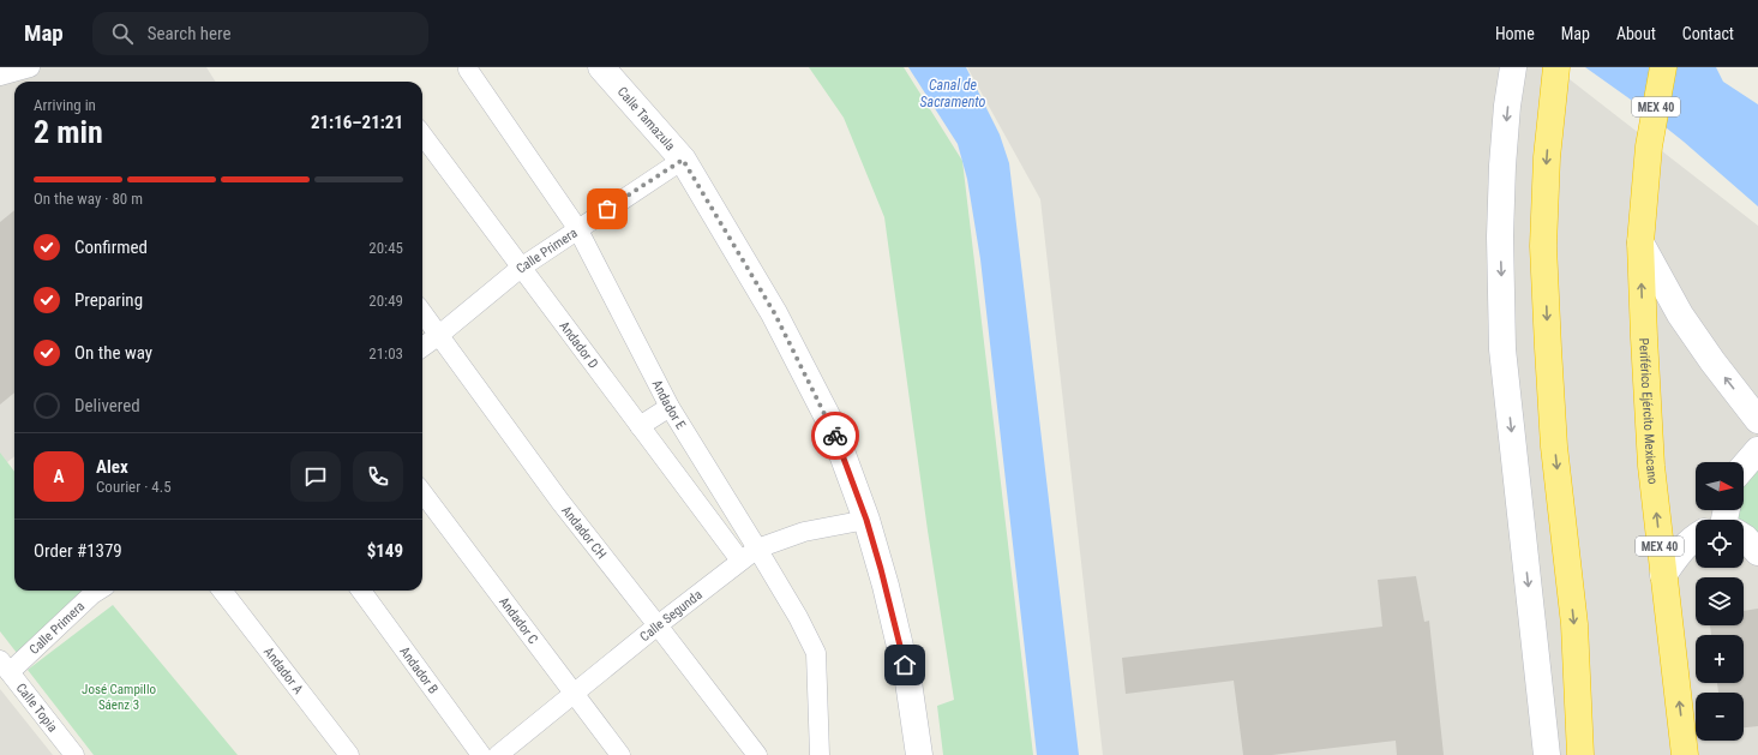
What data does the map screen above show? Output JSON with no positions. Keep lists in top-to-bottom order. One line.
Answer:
{"streets":{"highway":["MEX 40","Periférico Ejército Mexicano"],"street":["Calle Tamazula","Calle Primera","Andador D","Andador E","Andador CH","Calle Segunda","Andador C","Andador A","Andador B","Calle Topia"]},"crossings":[["Calle Tamazula","Calle Primera"],["Calle Tamazula","Calle Segunda"],["Calle Primera","Andador D"],["Calle Primera","Andador E"],["Calle Primera","Andador CH"],["Calle Primera","Calle Topia"],["Andador D","Calle Segunda"],["Andador E","Calle Segunda"],["Andador CH","Calle Segunda"],["Calle Segunda","Andador C"]],"water":["Canal de Sacramento"],"parks":["José Campillo Sáenz 3"],"north":"right","page":{"header":"Map","search":"Search here","nav":["Home","Map","About","Contact"],"heading":["2 min","Arriving in","21:16–21:21"],"panel":["Alex","Courier · 4.5","Order #1379","$149"],"bar":"On the way · 80 m","list":[["Confirmed","20:45"],["Preparing","20:49"],["On the way","21:03"],"Delivered"],"round":"A","map_buttons":["+","−"]}}
